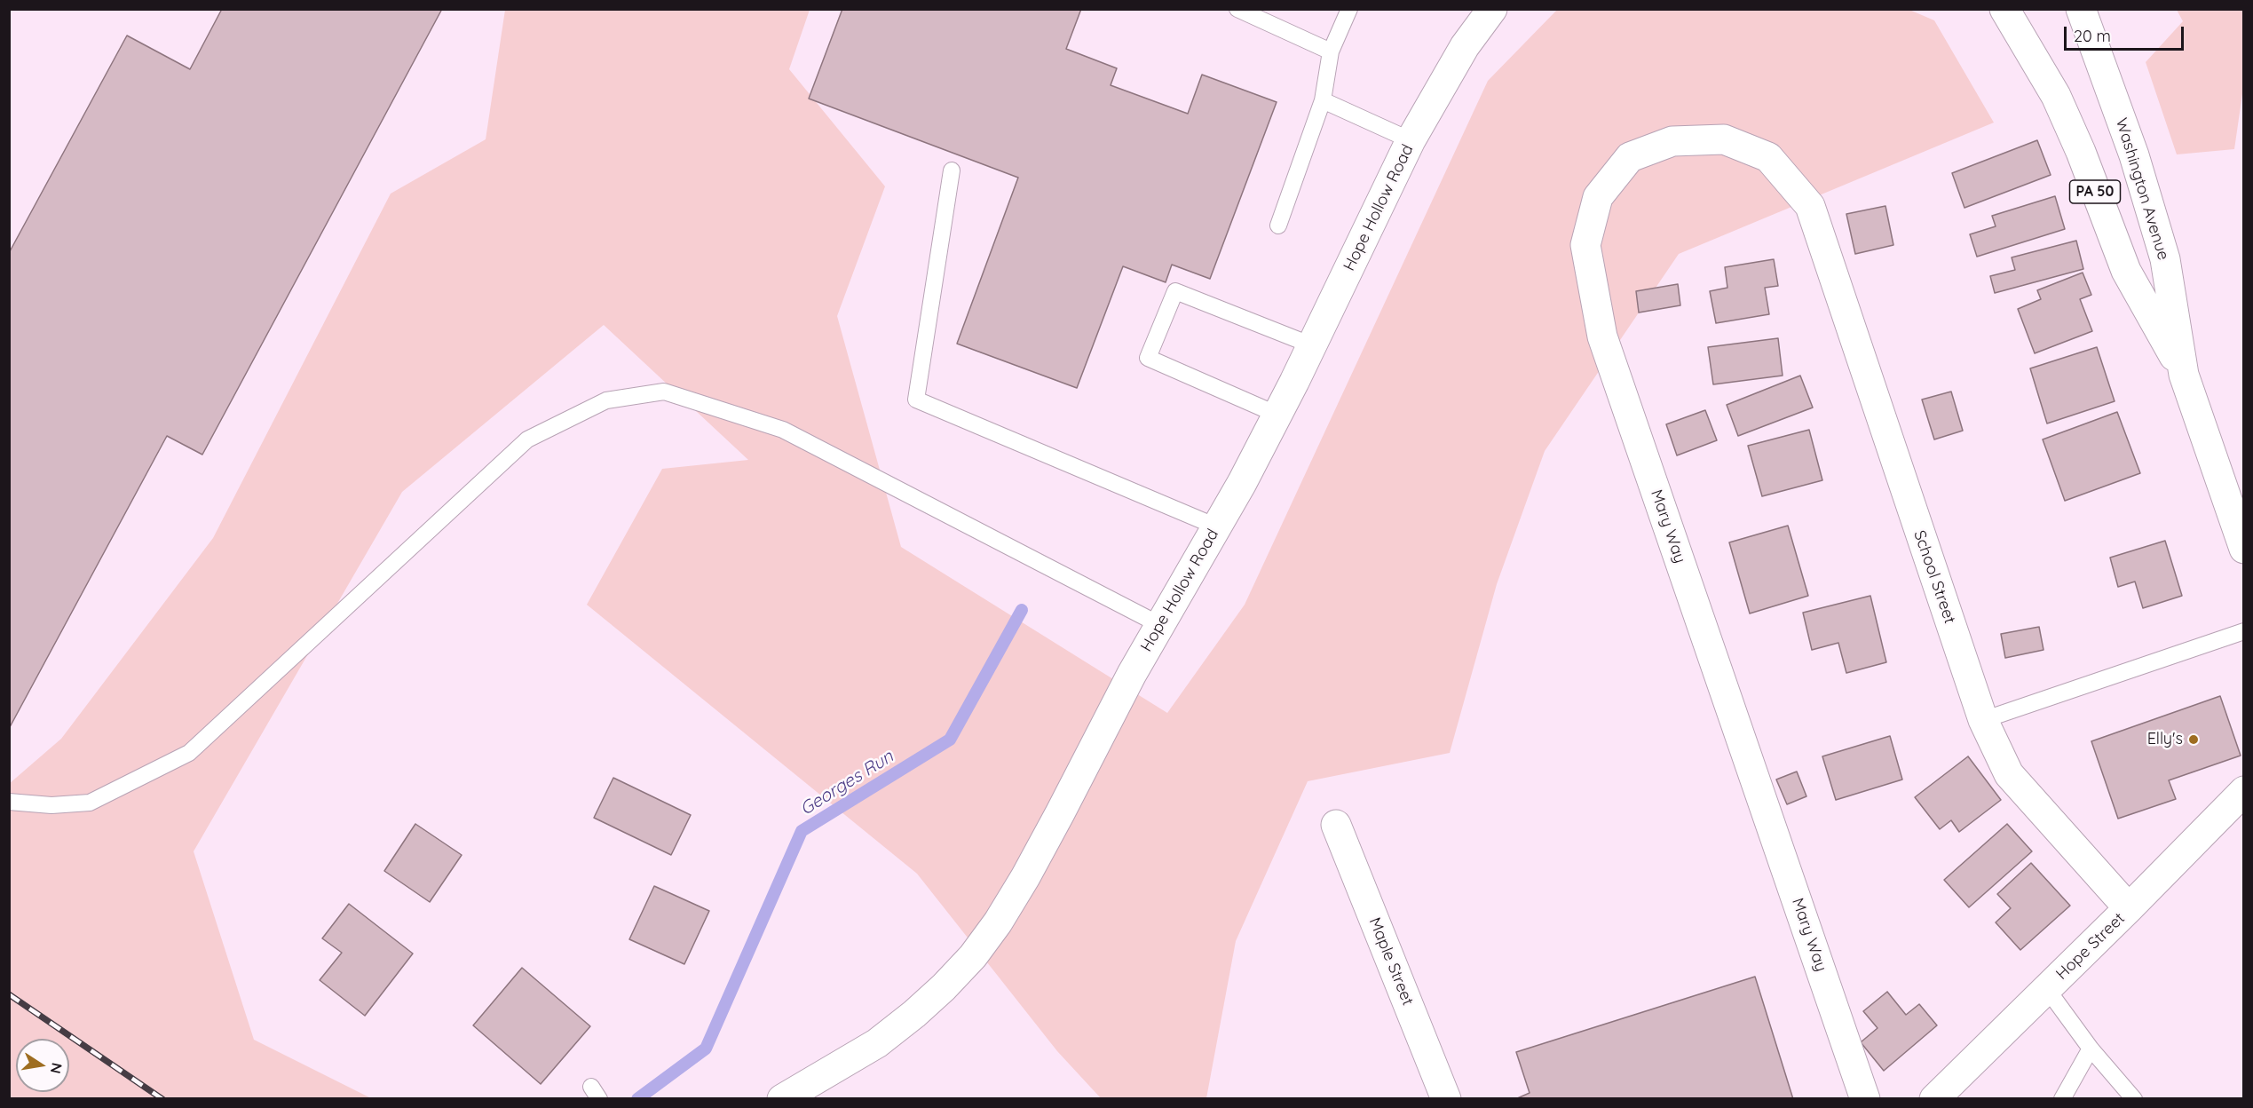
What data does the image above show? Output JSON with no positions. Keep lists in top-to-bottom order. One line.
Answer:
{"streets":{"street":["Washington Avenue","PA 50","Hope Hollow Road","Mary Way","School Street","Hope Street","Maple Street"]},"crossings":[["Mary Way","School Street"],["School Street","Hope Street"]],"water":["Georges Run"],"places":["Elly's"],"scale_bar":"20 m","north":"right"}
